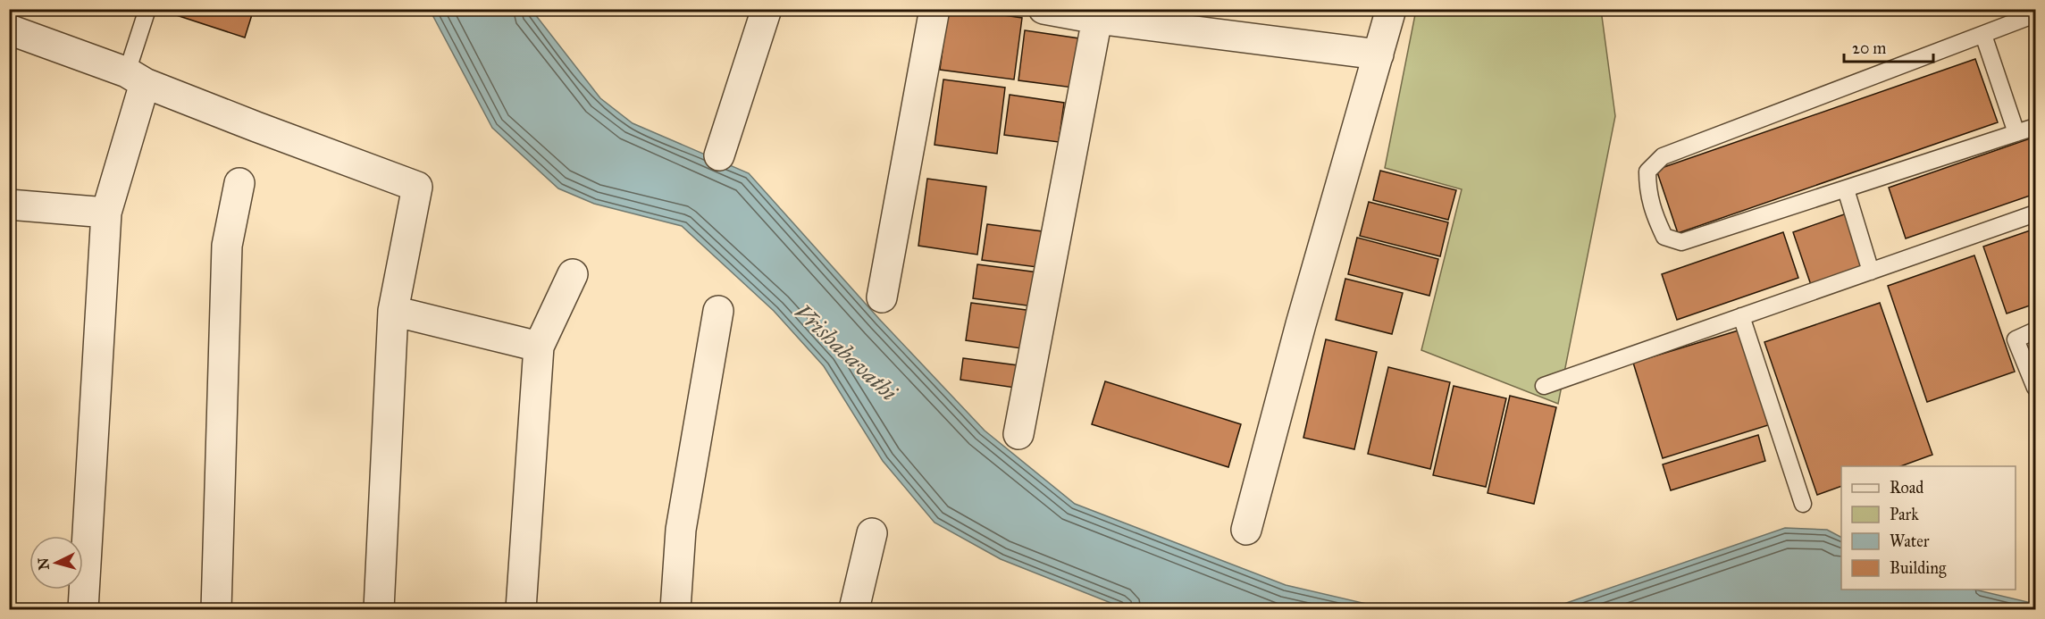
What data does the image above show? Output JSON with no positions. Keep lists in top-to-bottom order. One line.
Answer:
{"water":["Vrishabavathi"],"legend":["Road","Park","Water","Building"],"scale_bar":"20 m","north":"left"}
